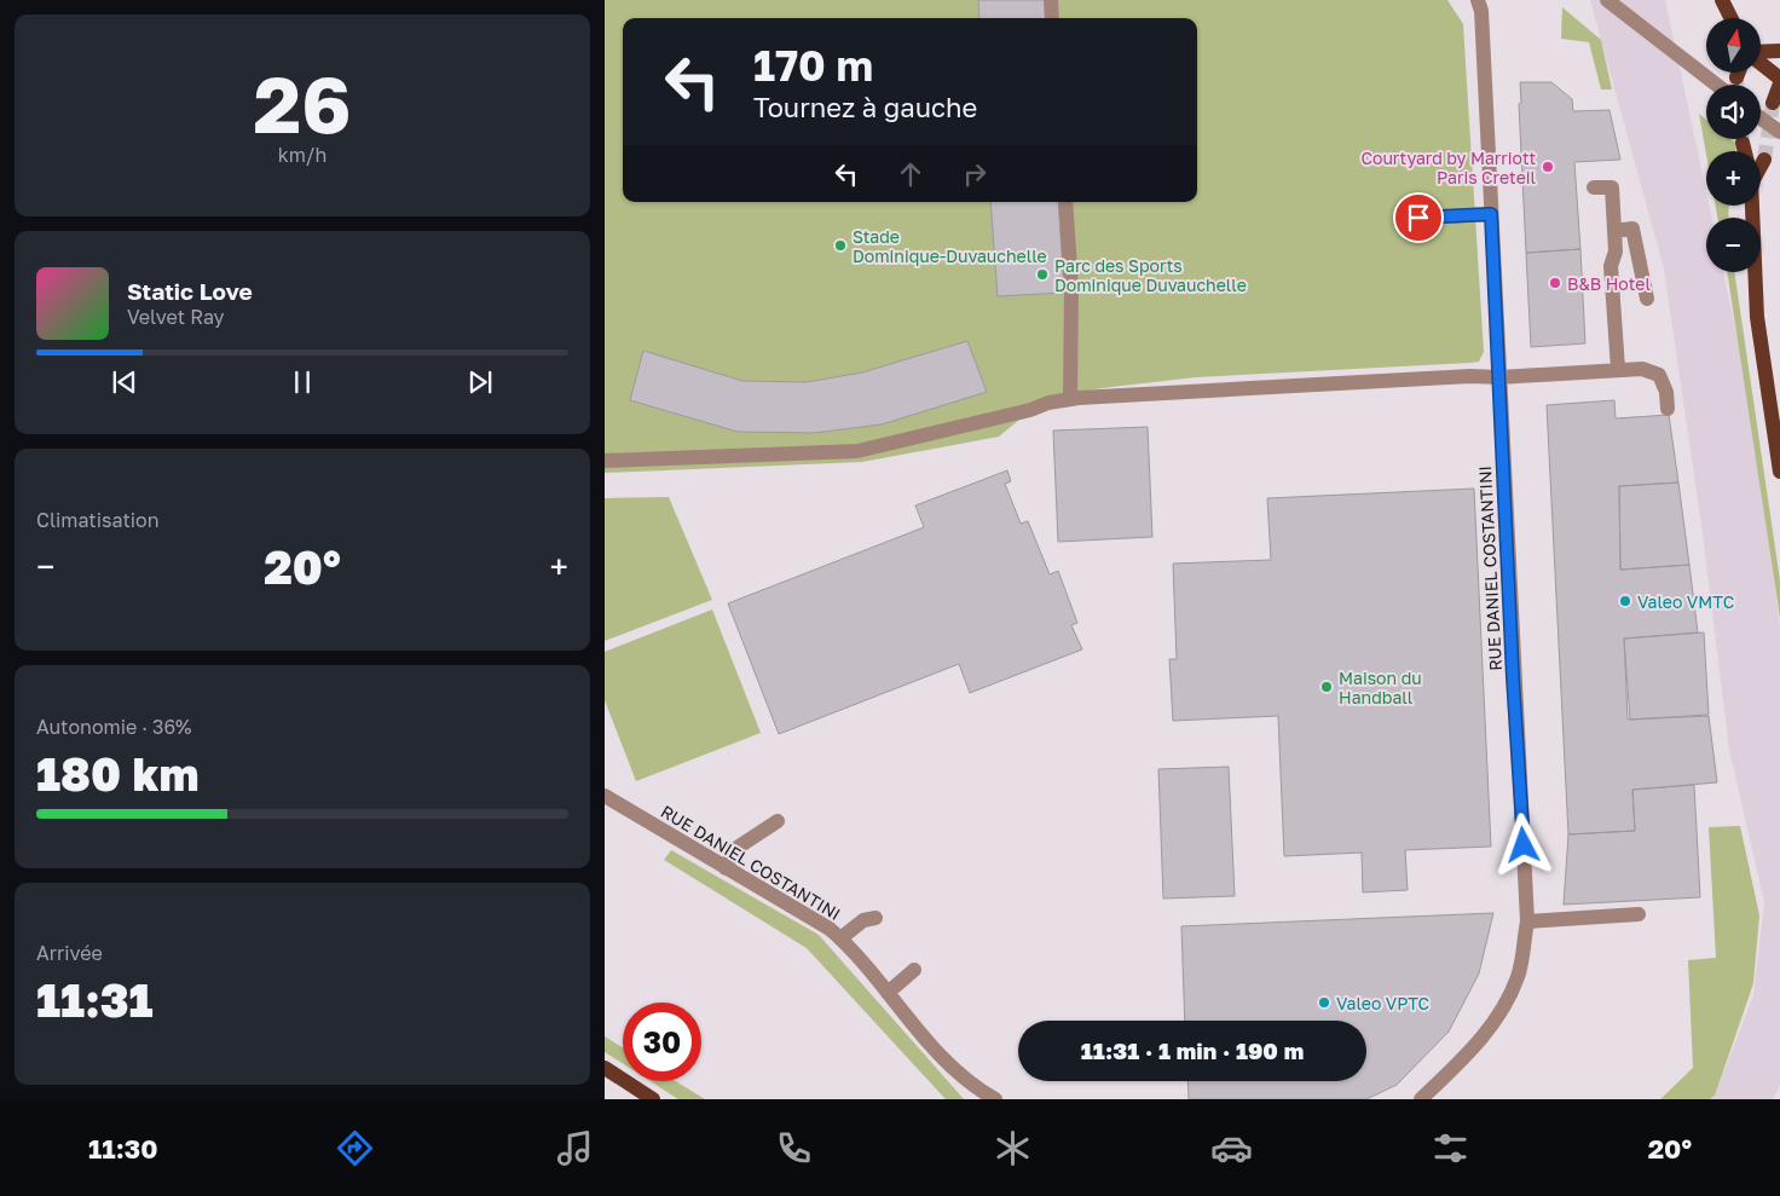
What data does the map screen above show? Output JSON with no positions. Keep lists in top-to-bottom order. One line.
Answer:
{"streets":{"street":["RUE DANIEL COSTANTINI"]},"places":["Courtyard by Marriott Paris Creteil","Stade Dominique-Duvauchelle","Parc des Sports Dominique Duvauchelle","B&B Hotel","Valeo VMTC","Maison du Handball","Valeo VPTC"],"north":"top","page":{"tile":[["26","km/h"],"Climatisation",["Autonomie · 36%","180 km"],["Arrivée","11:31"]],"map_buttons":["+","−"],"turn":["170 m","Tournez à gauche"],"song":["Static Love","Velvet Ray"],"heat":["−","20°","+"],"limit":"30","trip":"11:31 · 1 min · 190 m","tabs":["11:30","20°"]}}
